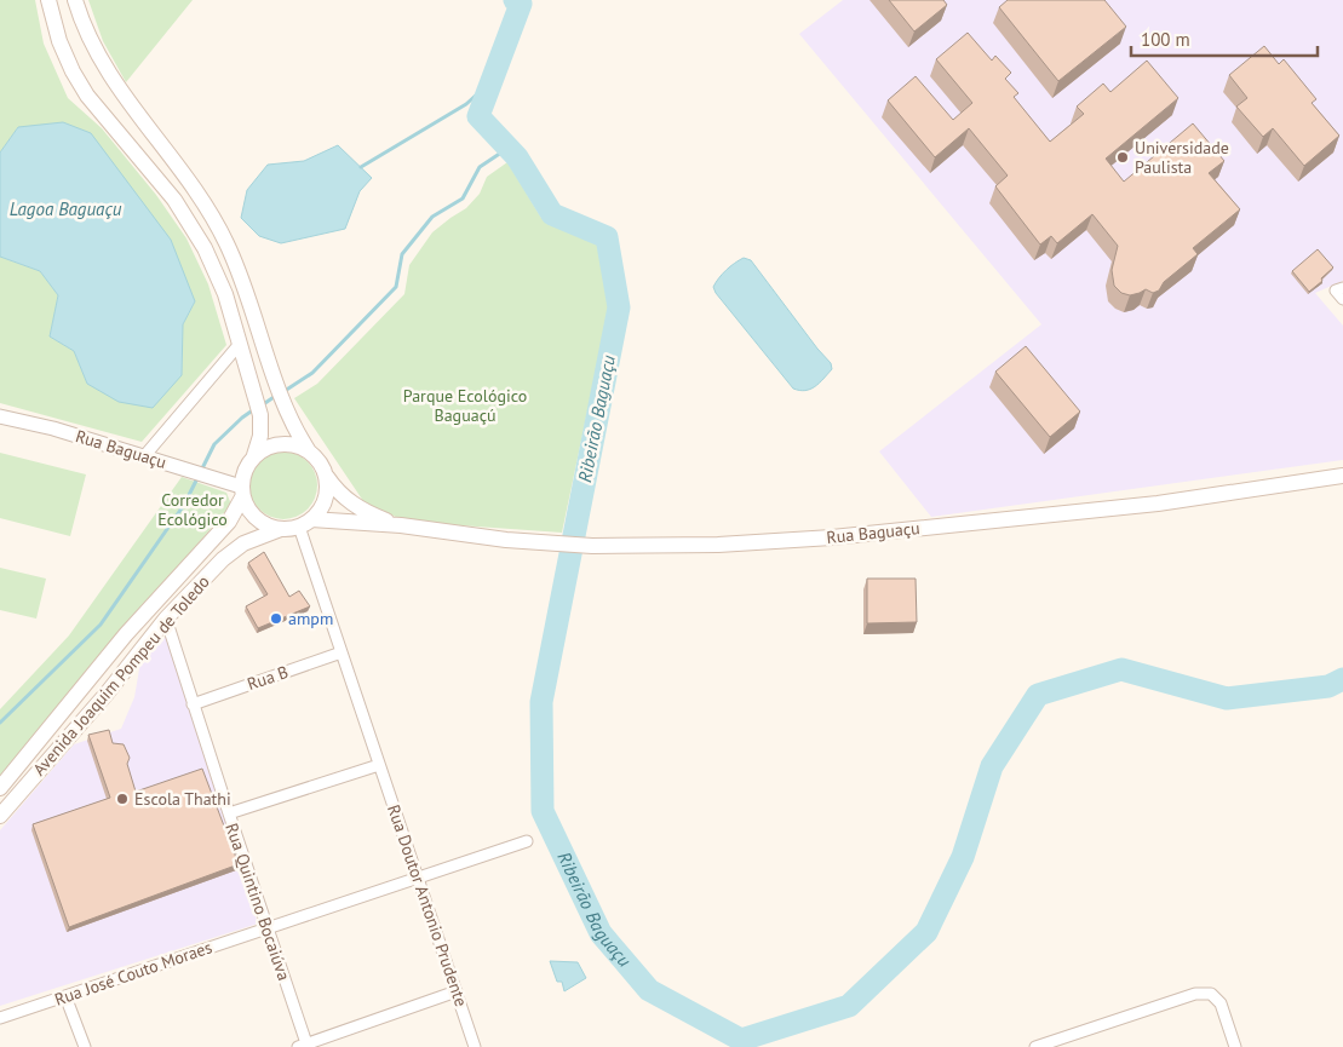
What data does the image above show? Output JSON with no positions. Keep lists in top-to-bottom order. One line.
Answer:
{"streets":{"main road":["Rua Baguaçu","Avenida Joaquim Pompeu de Toledo"],"street":["Rua B","Rua Quintino Bocaiúva","Rua Doutor Antonio Prudente","Rua José Couto Moraes"]},"crossings":[["Rua Baguaçu","Avenida Joaquim Pompeu de Toledo"],["Rua Baguaçu","Rua Doutor Antonio Prudente"],["Avenida Joaquim Pompeu de Toledo","Rua Quintino Bocaiúva"],["Avenida Joaquim Pompeu de Toledo","Rua Doutor Antonio Prudente"],["Rua B","Rua Quintino Bocaiúva"],["Rua B","Rua Doutor Antonio Prudente"],["Rua Quintino Bocaiúva","Rua José Couto Moraes"],["Rua Doutor Antonio Prudente","Rua José Couto Moraes"]],"water":["Lagoa Baguaçu","Ribeirão Baguaçu"],"parks":["Parque Ecológico Baguaçú","Corredor Ecológico"],"places":["Universidade Paulista","ampm","Escola Thathi"],"scale_bar":"100 m"}
